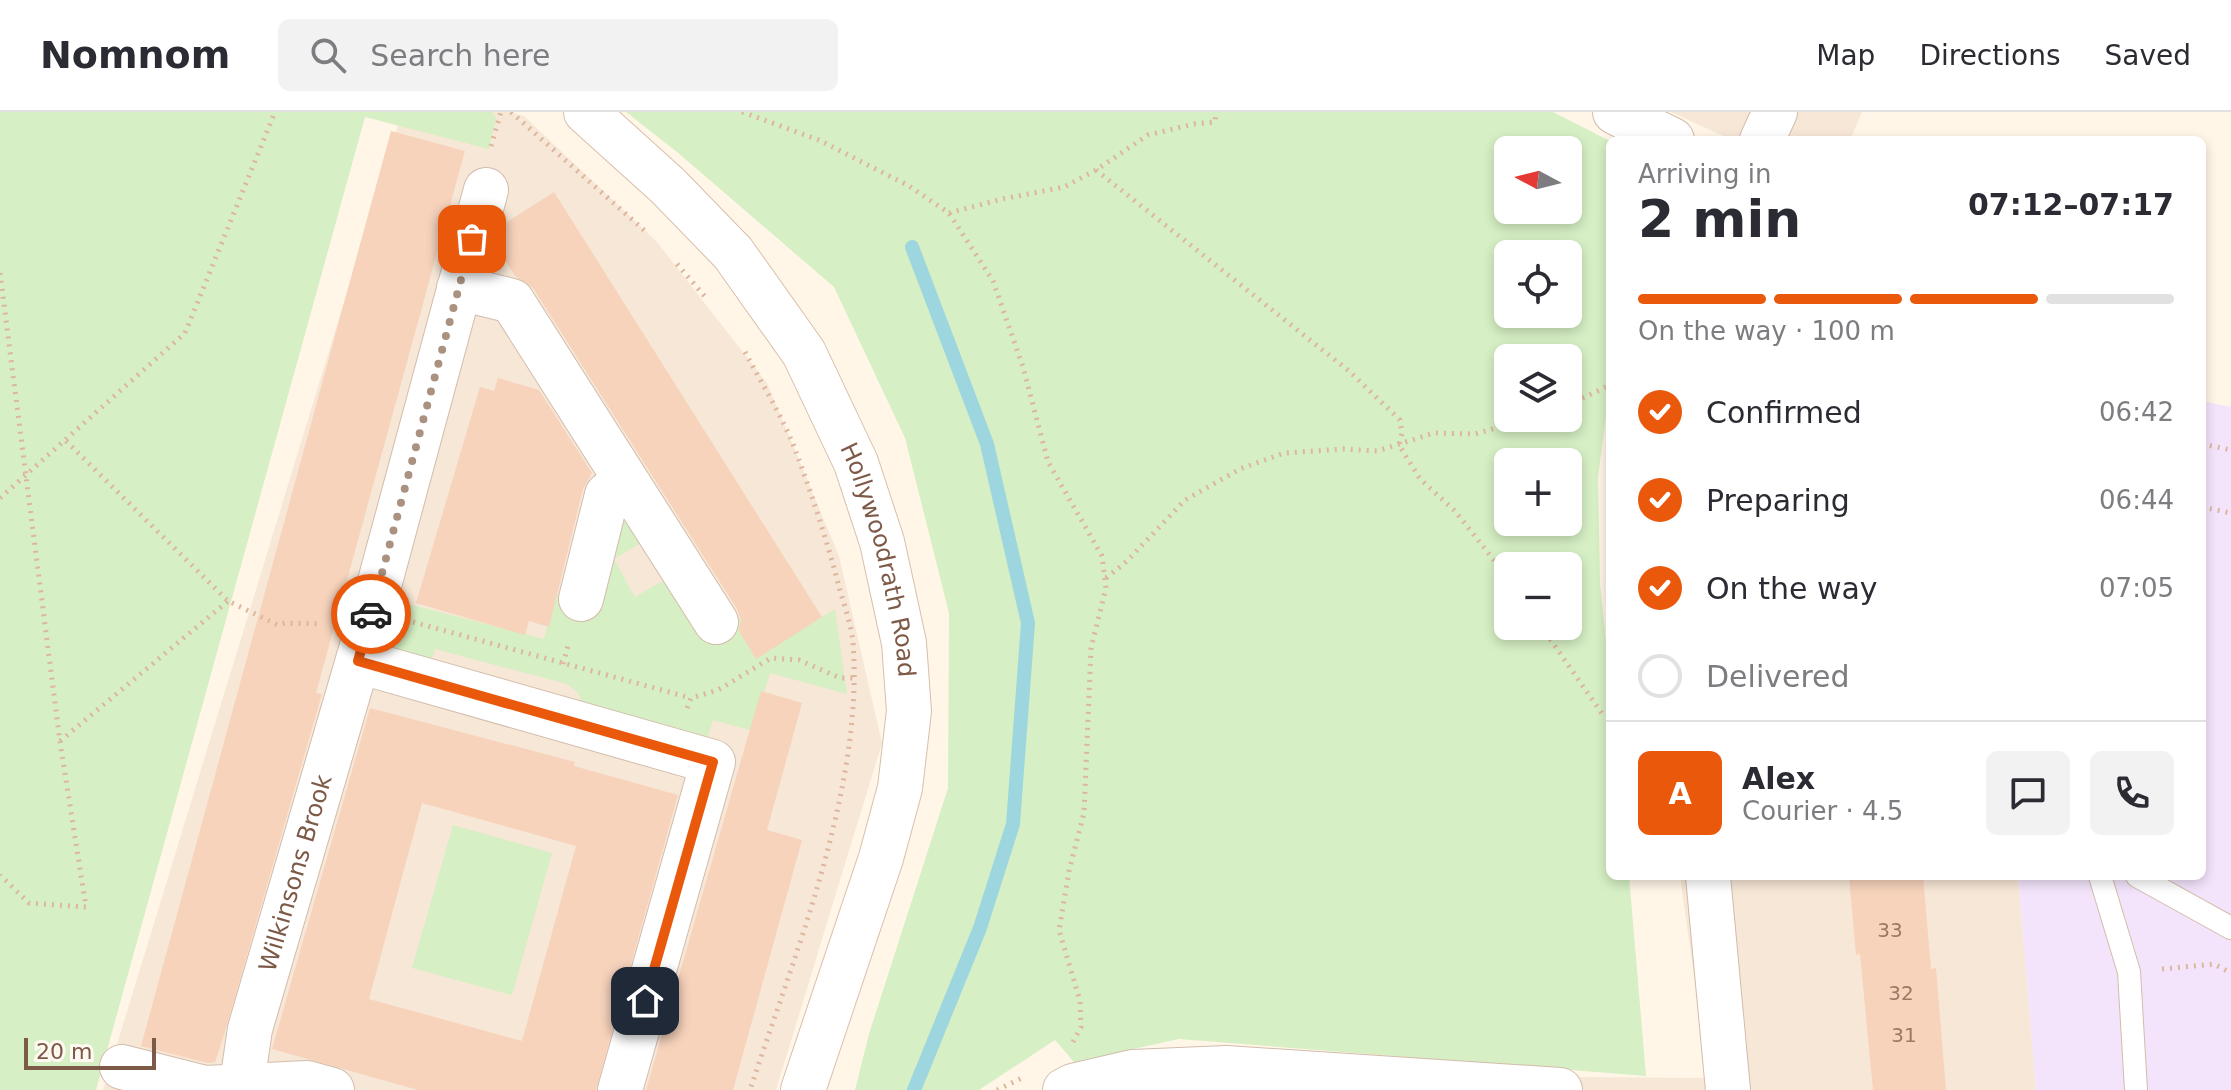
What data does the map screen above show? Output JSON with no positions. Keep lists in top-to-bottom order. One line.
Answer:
{"streets":{"street":["Hollywoodrath Road","Wilkinsons Brook"]},"house_numbers":["33","32","31"],"scale_bar":"20 m","north":"left","page":{"header":"Nomnom","search":"Search here","nav":["Map","Directions","Saved"],"map_buttons":["+","−"],"heading":["2 min","Arriving in","07:12–07:17"],"panel":["Alex","Courier · 4.5"],"bar":"On the way · 100 m","list":[["Confirmed","06:42"],["Preparing","06:44"],["On the way","07:05"],"Delivered"],"round":"A","scale":"20 m"}}
